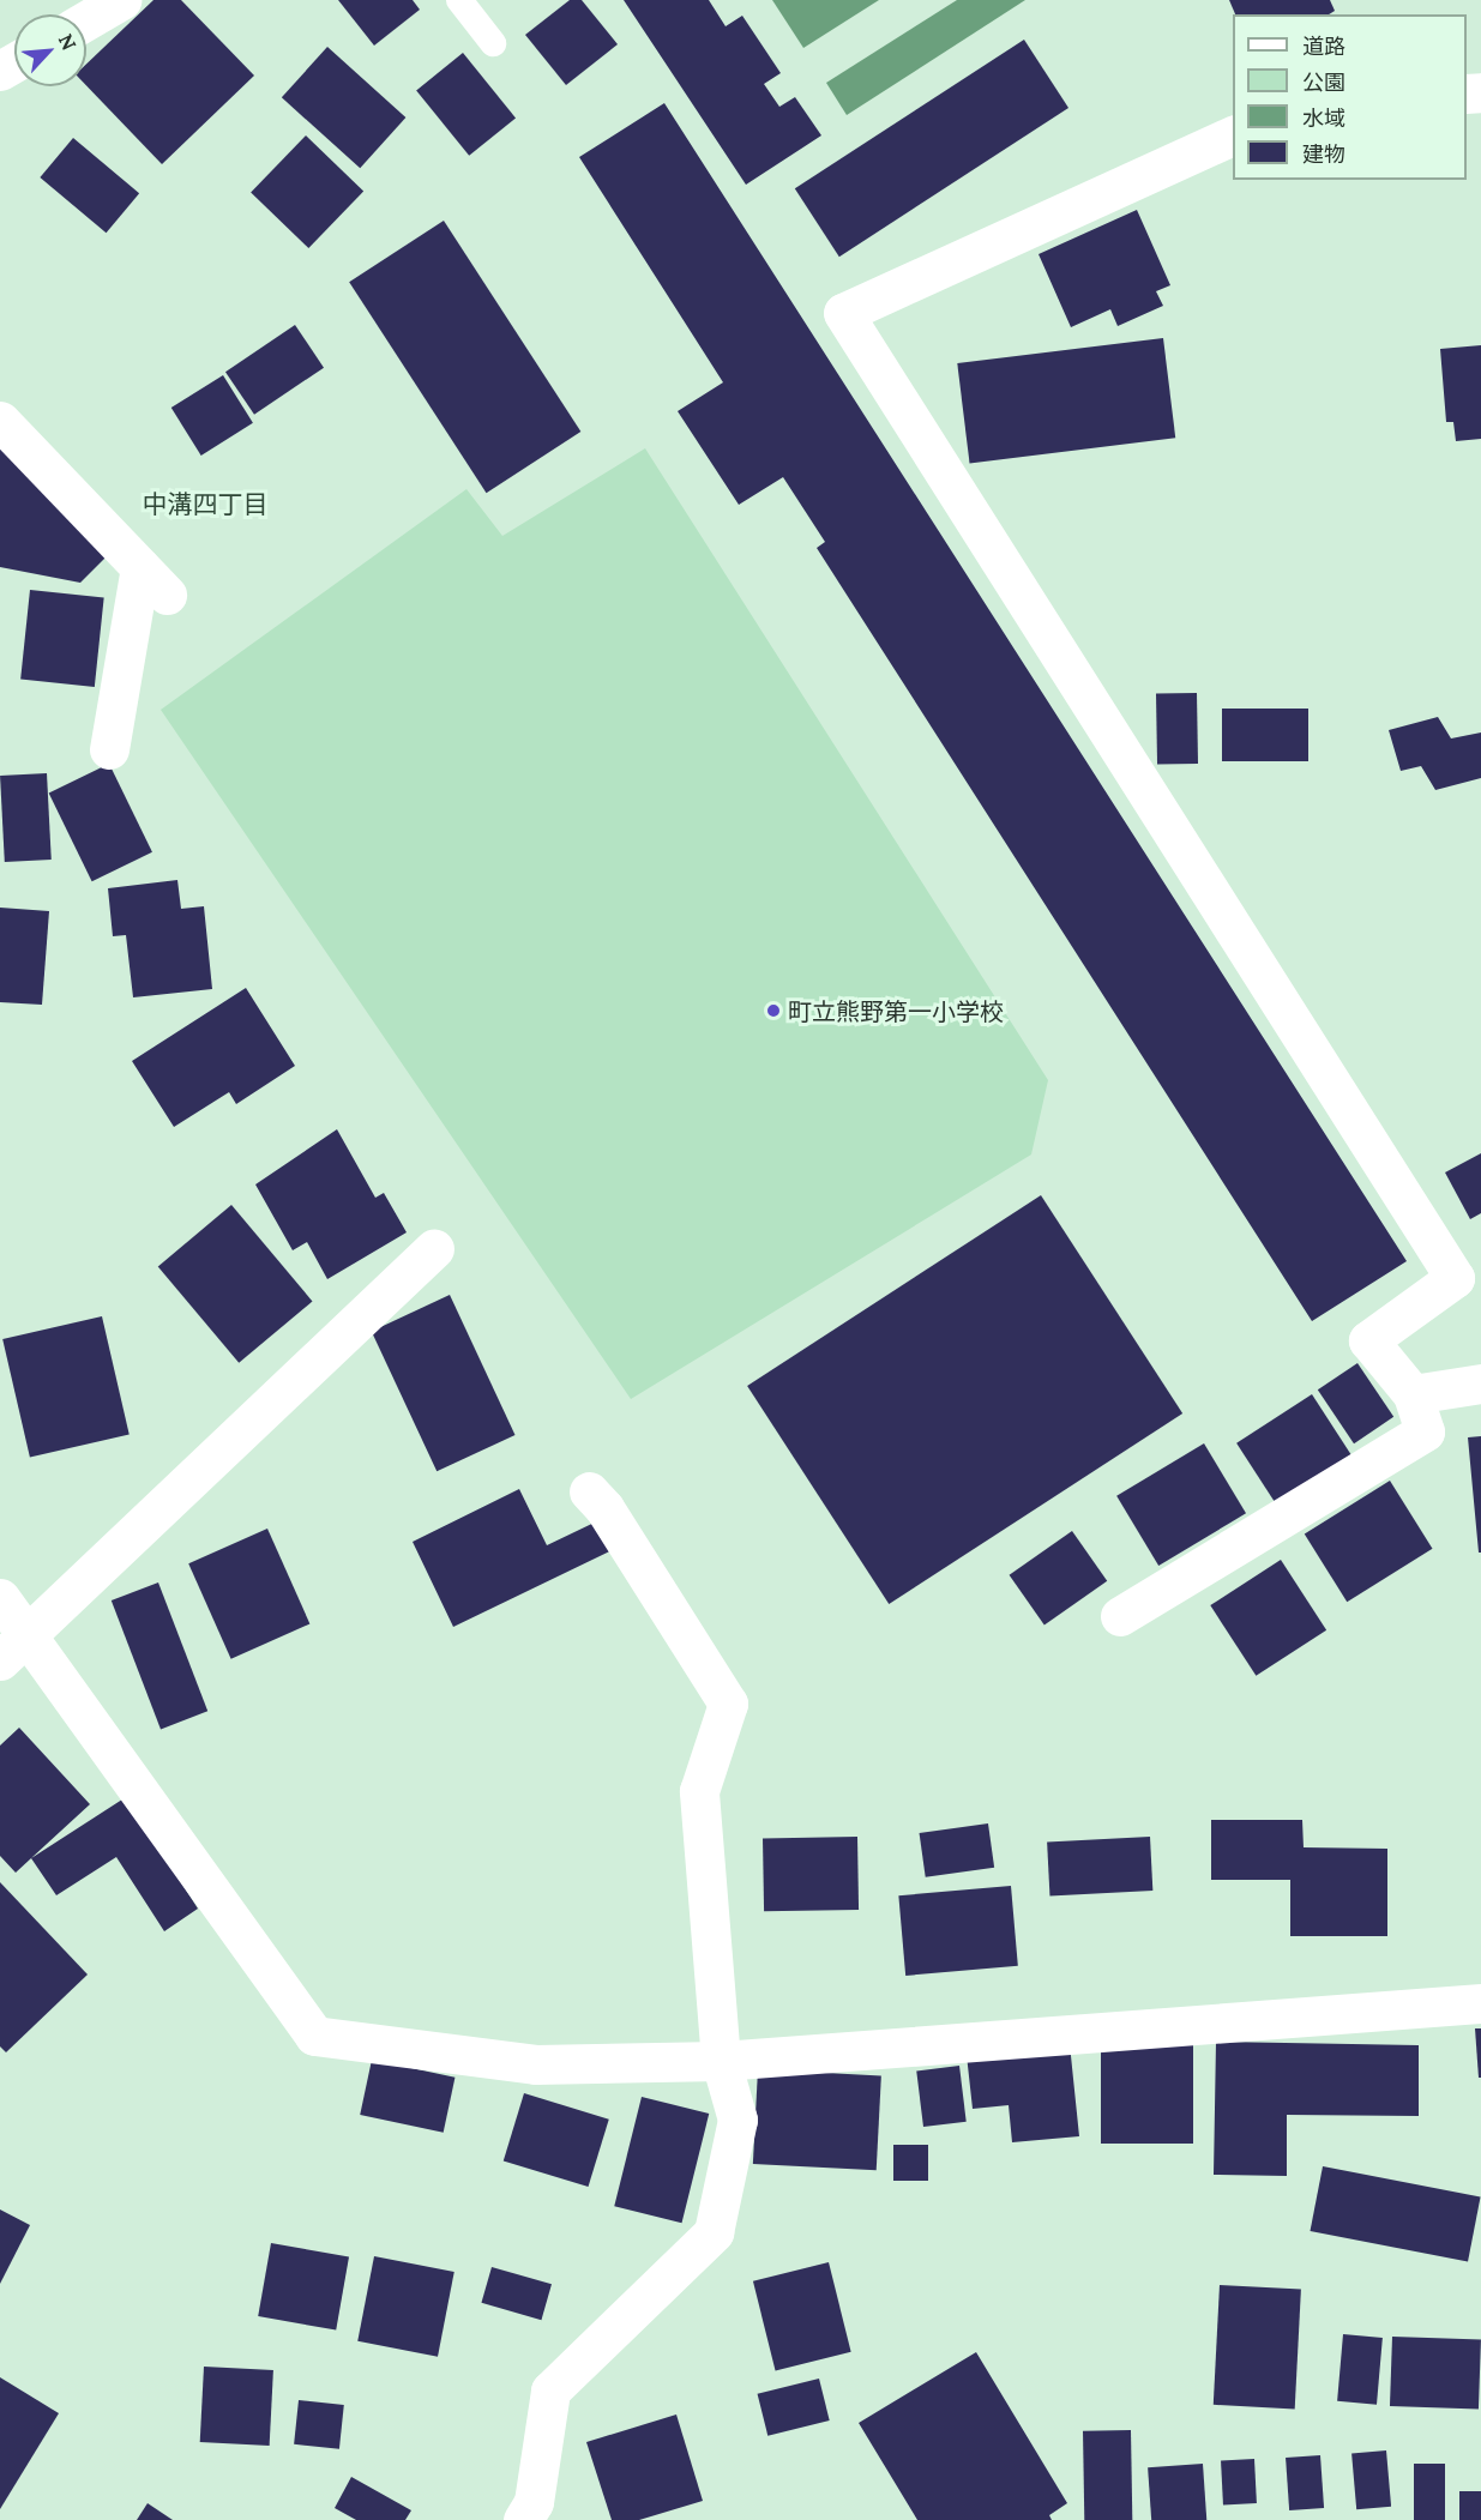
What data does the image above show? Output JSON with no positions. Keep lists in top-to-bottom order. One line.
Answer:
{"districts":["中溝四丁目"],"places":["町立熊野第一小学校"],"legend":["道路","公園","水域","建物"],"north":"top right"}
